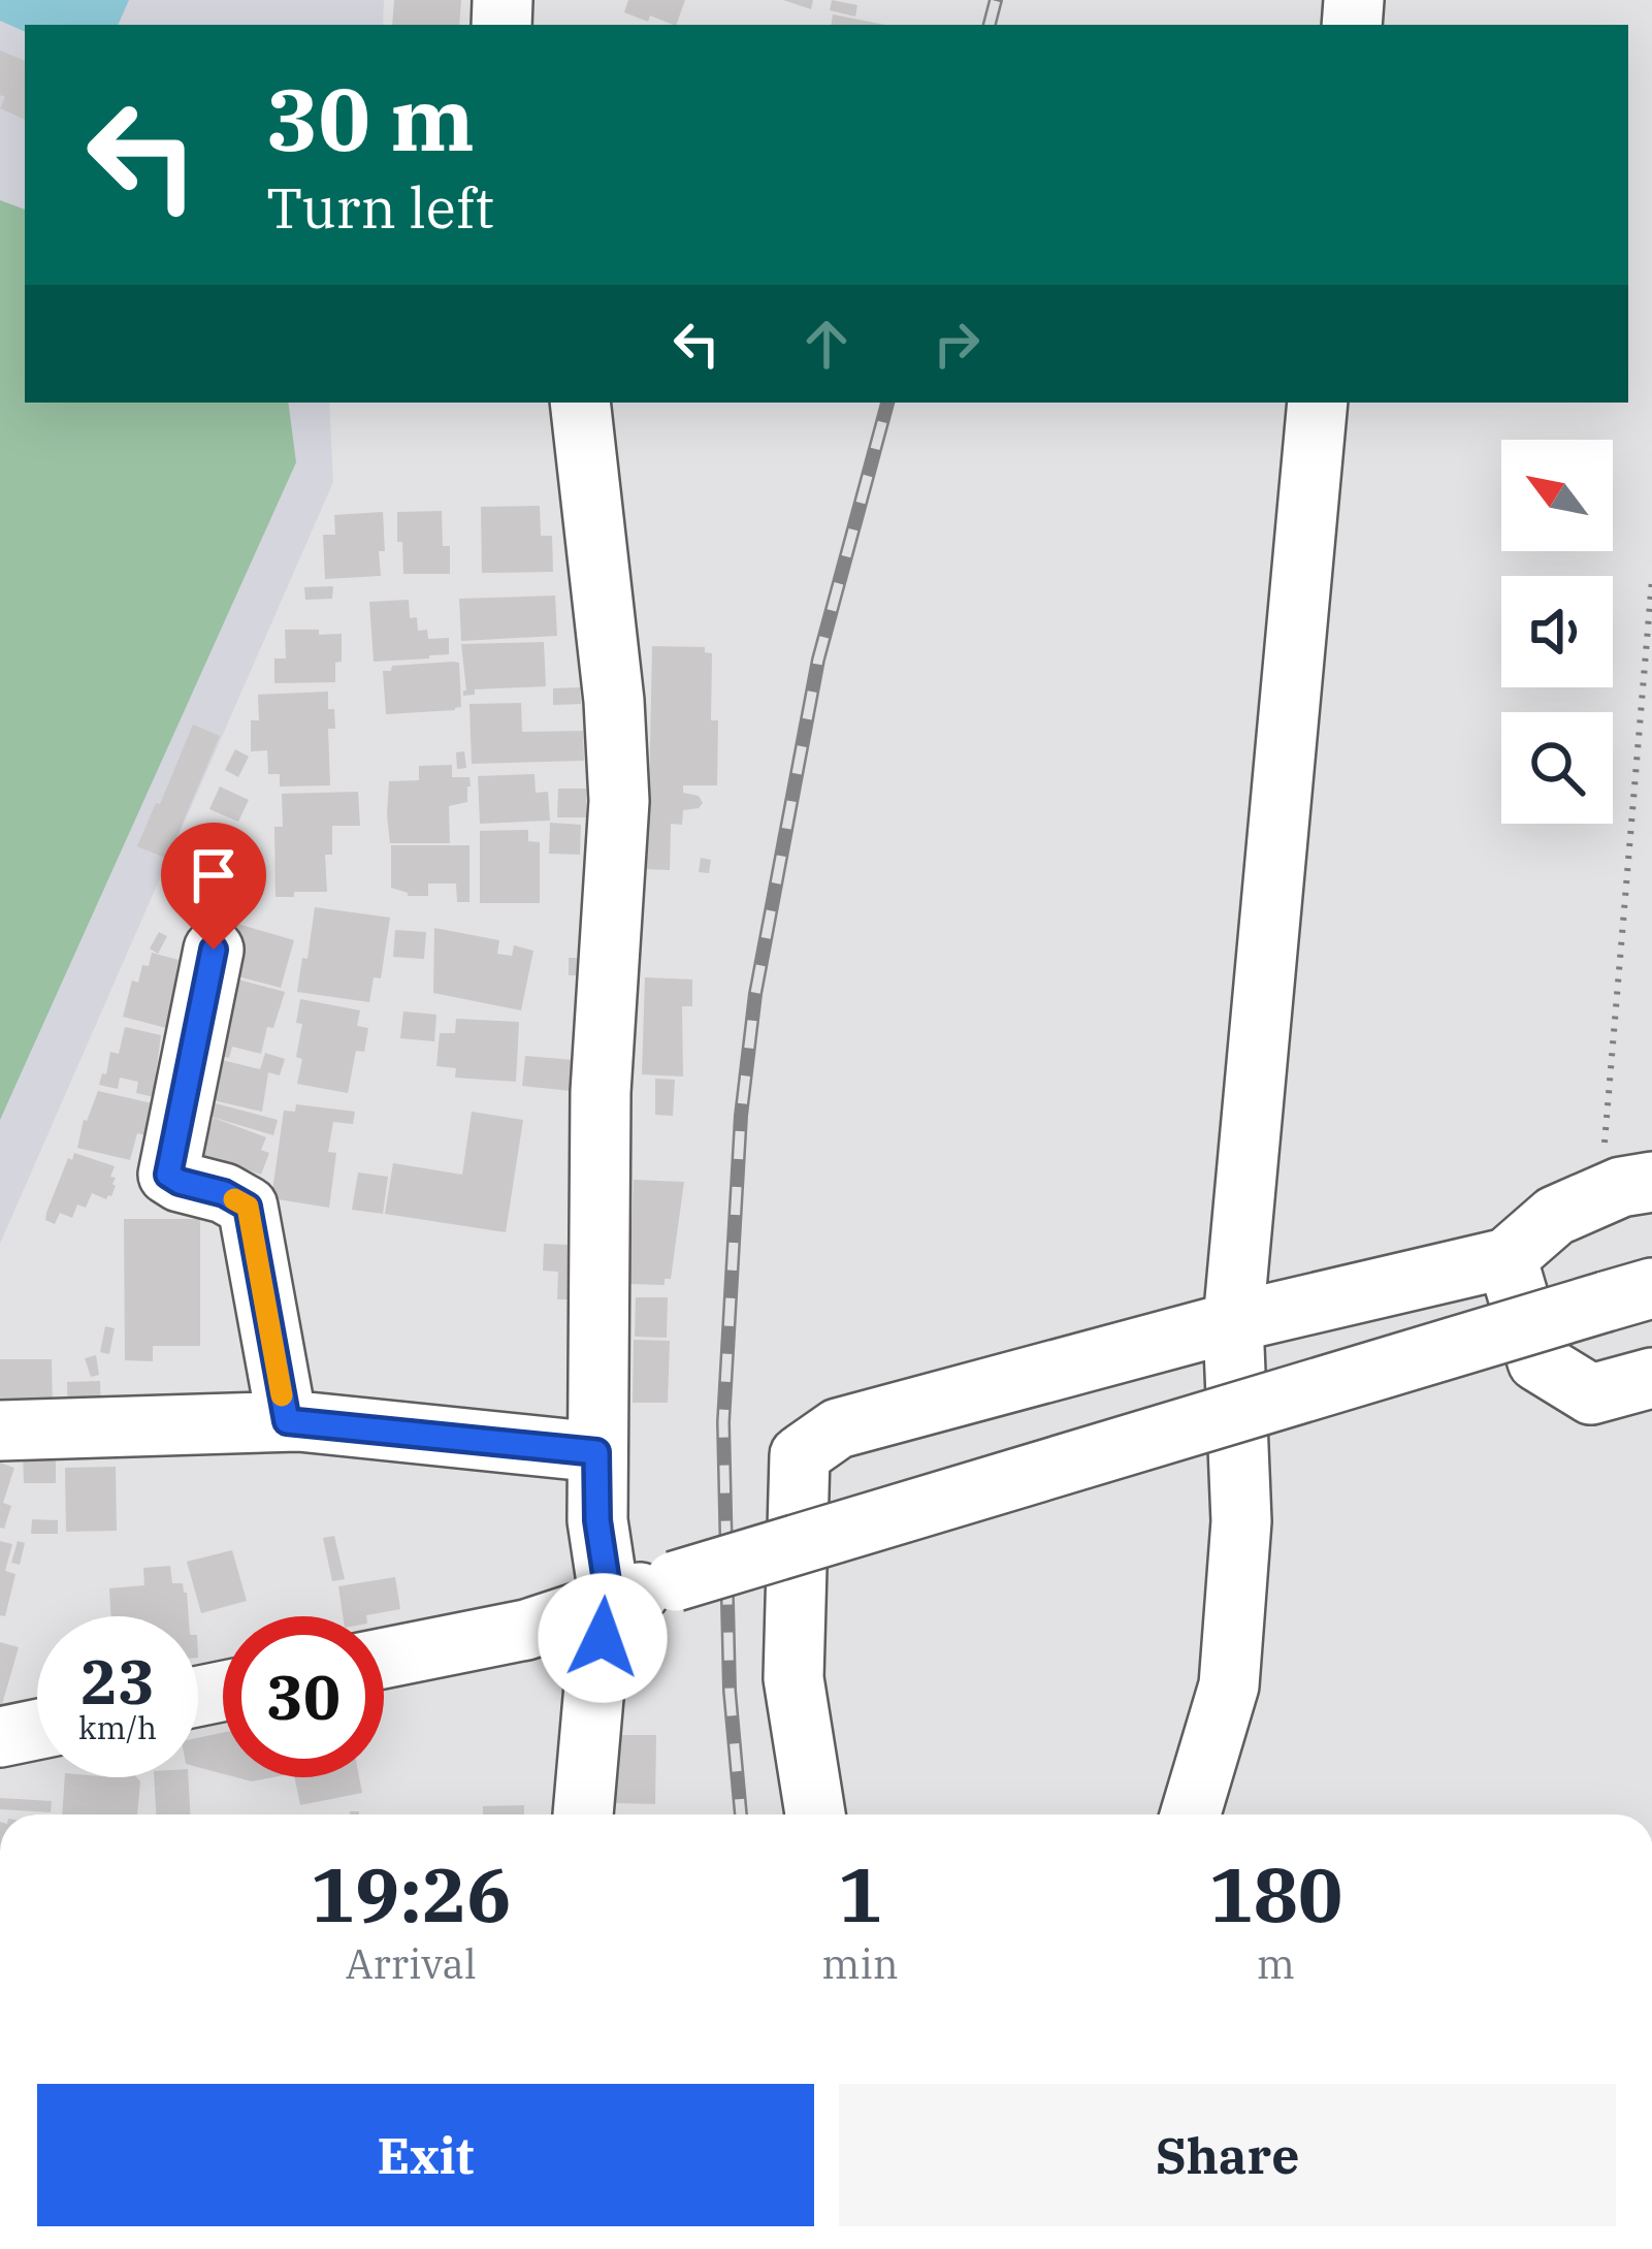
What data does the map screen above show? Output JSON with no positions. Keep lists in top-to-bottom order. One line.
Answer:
{"north":"top left","page":{"turn":["30 m","Turn left"],"speed":"23 km/h","limit":"30","eta":["19:26","Arrival","1","min","180","m"],"buttons":["Exit","Share"]}}
